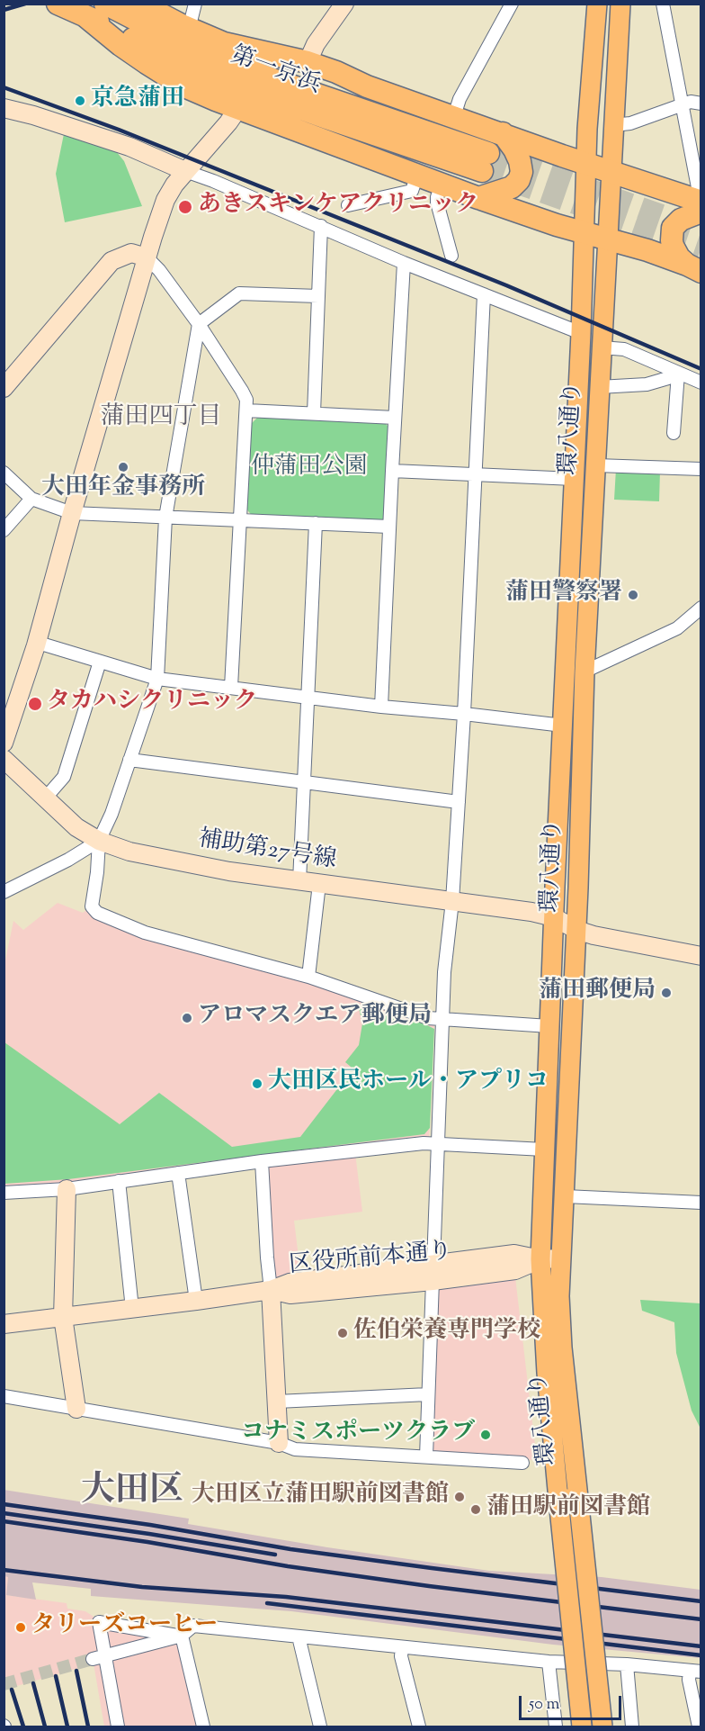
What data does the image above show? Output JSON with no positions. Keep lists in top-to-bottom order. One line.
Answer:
{"streets":{"highway":["第一京浜"],"main road":["環八通り"],"street":["補助第27号線","区役所前本通り"]},"crossings":[["環八通り","補助第27号線"],["環八通り","区役所前本通り"]],"districts":["蒲田四丁目","大田区"],"parks":["仲蒲田公園"],"places":["京急蒲田","あきスキンケアクリニック","大田年金事務所","蒲田警察署","タカハシクリニック","蒲田郵便局","アロマスクエア郵便局","大田区民ホール・アプリコ","佐伯栄養専門学校","コナミスポーツクラブ","大田区立蒲田駅前図書館","蒲田駅前図書館","タリーズコーヒー"],"scale_bar":"50 m"}
